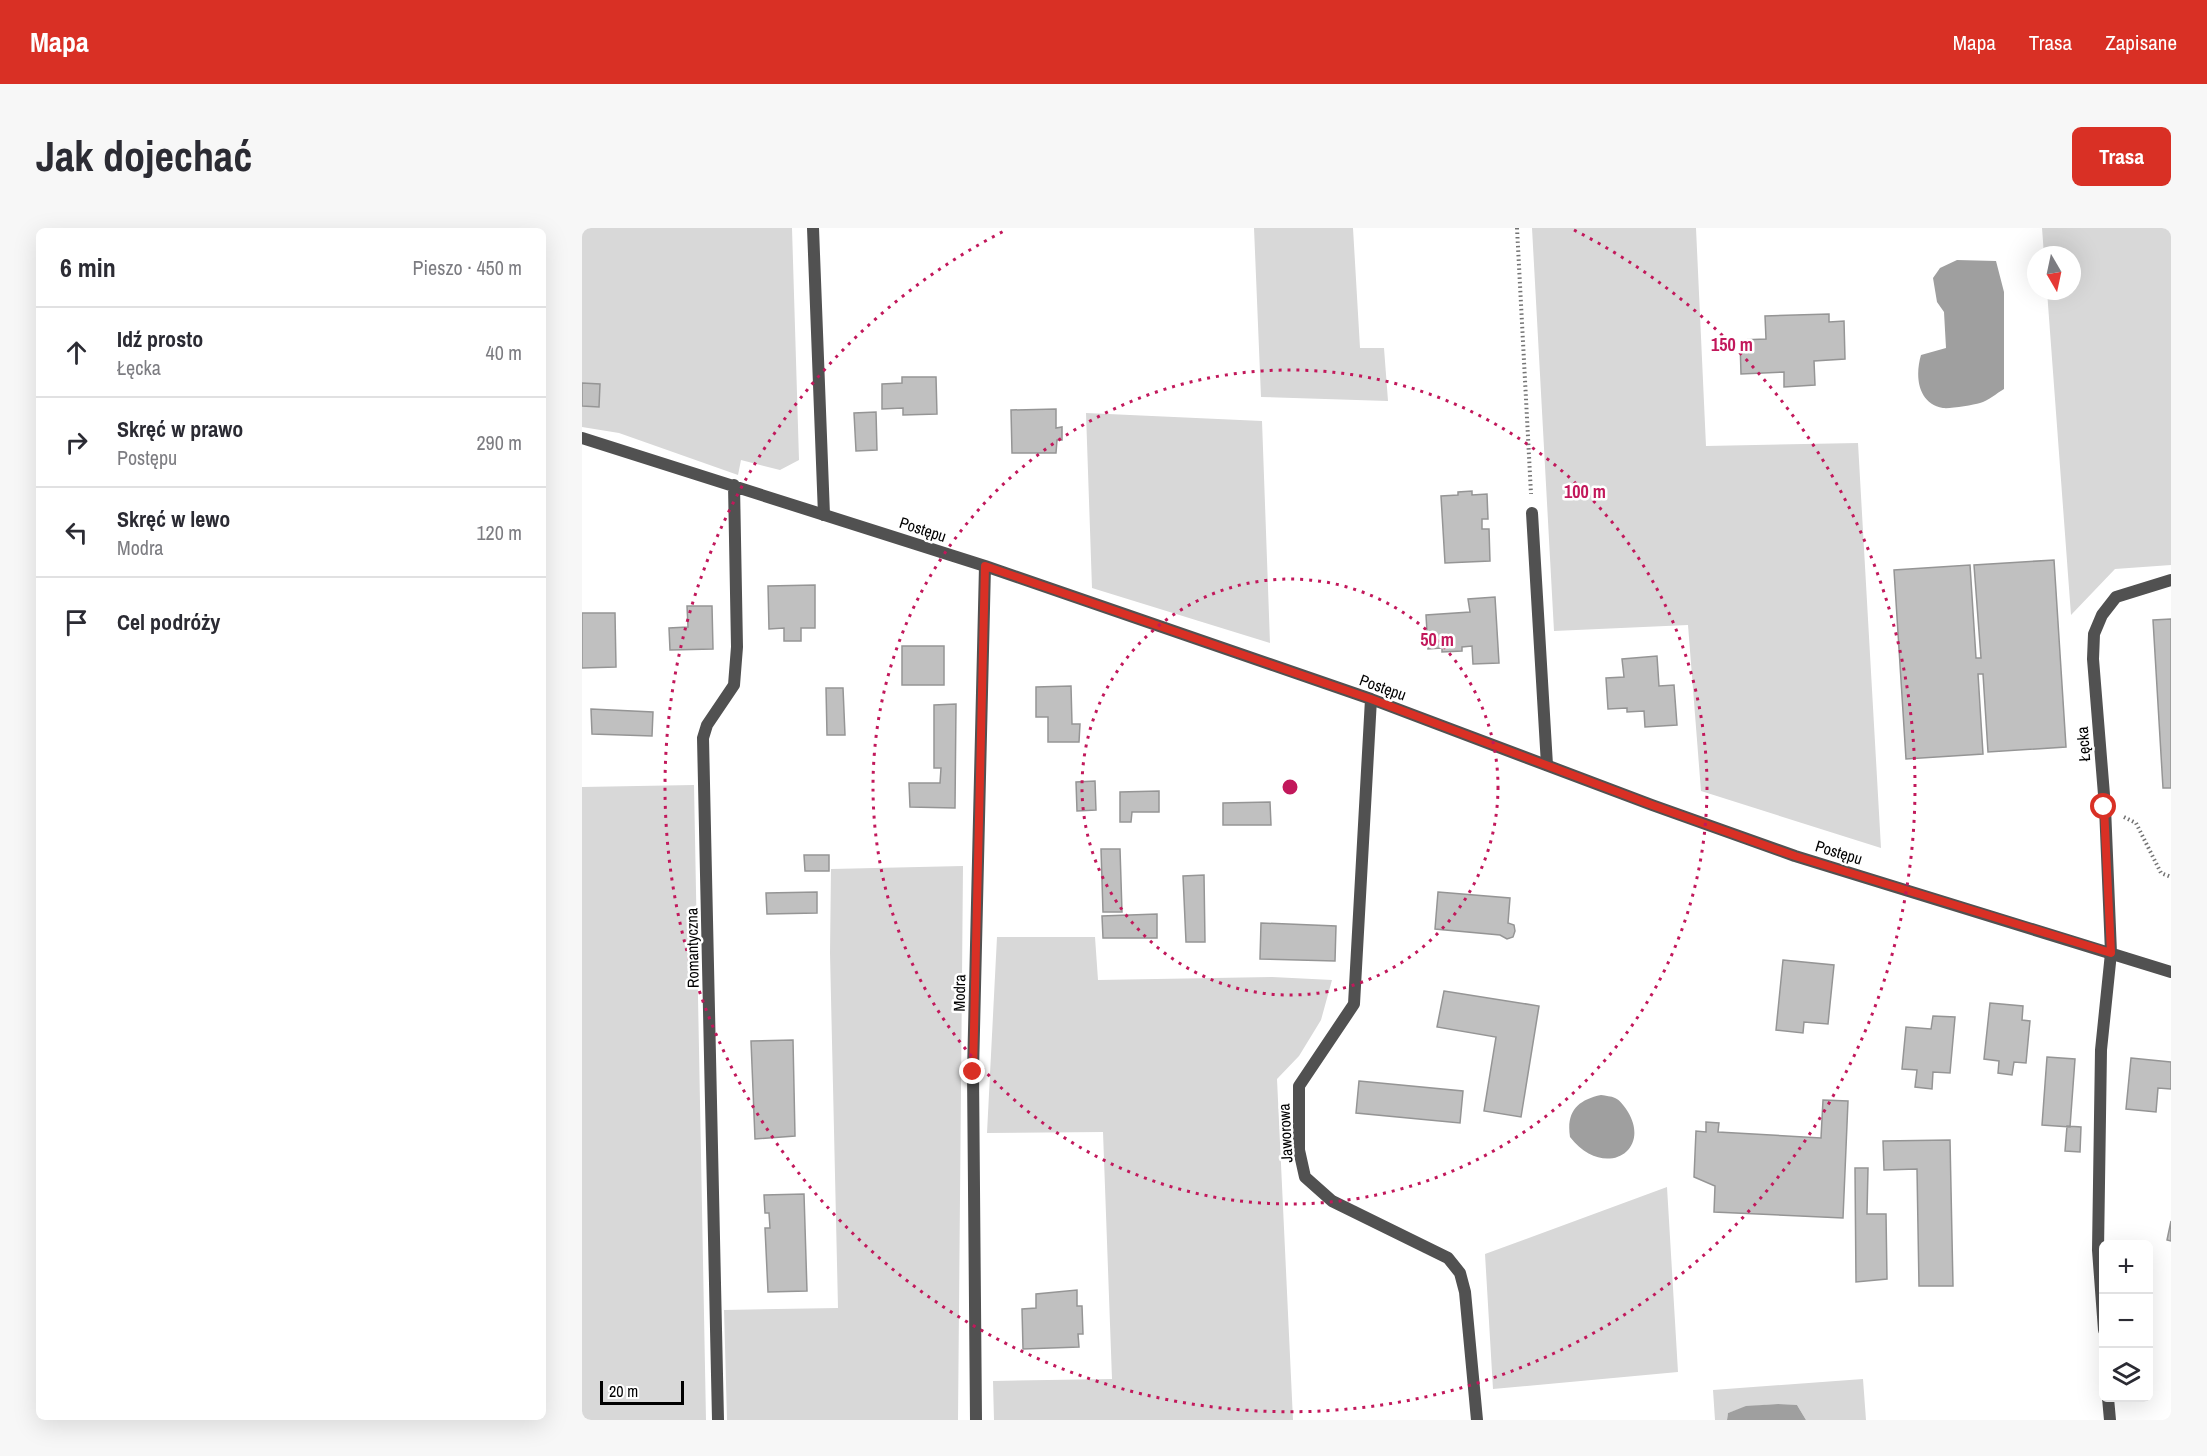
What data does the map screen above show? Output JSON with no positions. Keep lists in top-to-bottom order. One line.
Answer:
{"streets":{"street":["Postępu","Łęcka","Romantyczna","Modra","Jaworowa"]},"crossings":[["Postępu","Łęcka"],["Postępu","Romantyczna"],["Postępu","Modra"],["Postępu","Jaworowa"]],"scale_bar":"20 m","north":"bottom","page":{"header":"Mapa","nav":["Mapa","Trasa","Zapisane"],"buttons":"Trasa","title":"Jak dojechać","heading":["6 min","Pieszo · 450 m"],"list":[["Idź prosto","Łęcka","40 m"],["Skręć w prawo","Postępu","290 m"],["Skręć w lewo","Modra","120 m"],"Cel podróży"],"map_buttons":["+","−"],"scale":"20 m"},"rings":["150 m","100 m","50 m"]}
